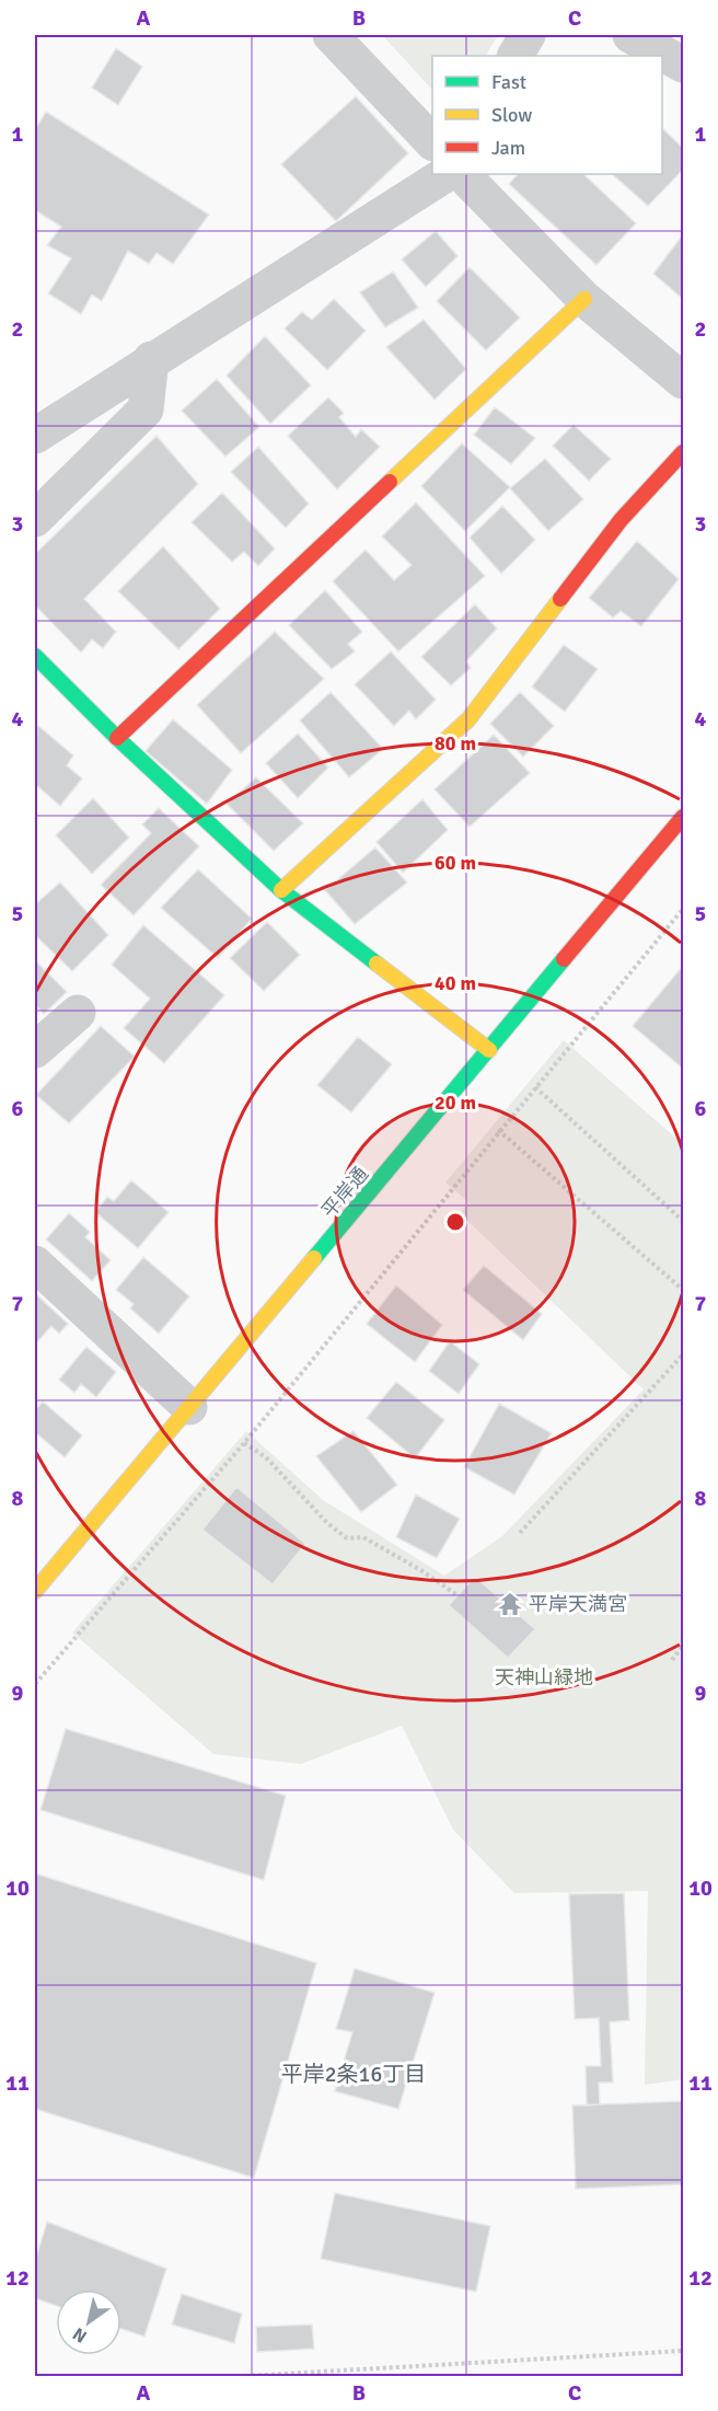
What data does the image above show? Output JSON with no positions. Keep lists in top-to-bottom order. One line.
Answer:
{"streets":{"street":["平岸通"]},"districts":["平岸2条16丁目"],"parks":["天神山緑地"],"places":{"temple":["平岸天満宮"]},"legend":["Fast","Slow","Jam"],"north":"bottom left","grid":{"columns":["A","B","C"],"rows":["1","2","3","4","5","6","7","8","9","10","11","12"]},"rings":["80 m","60 m","40 m","20 m"]}
